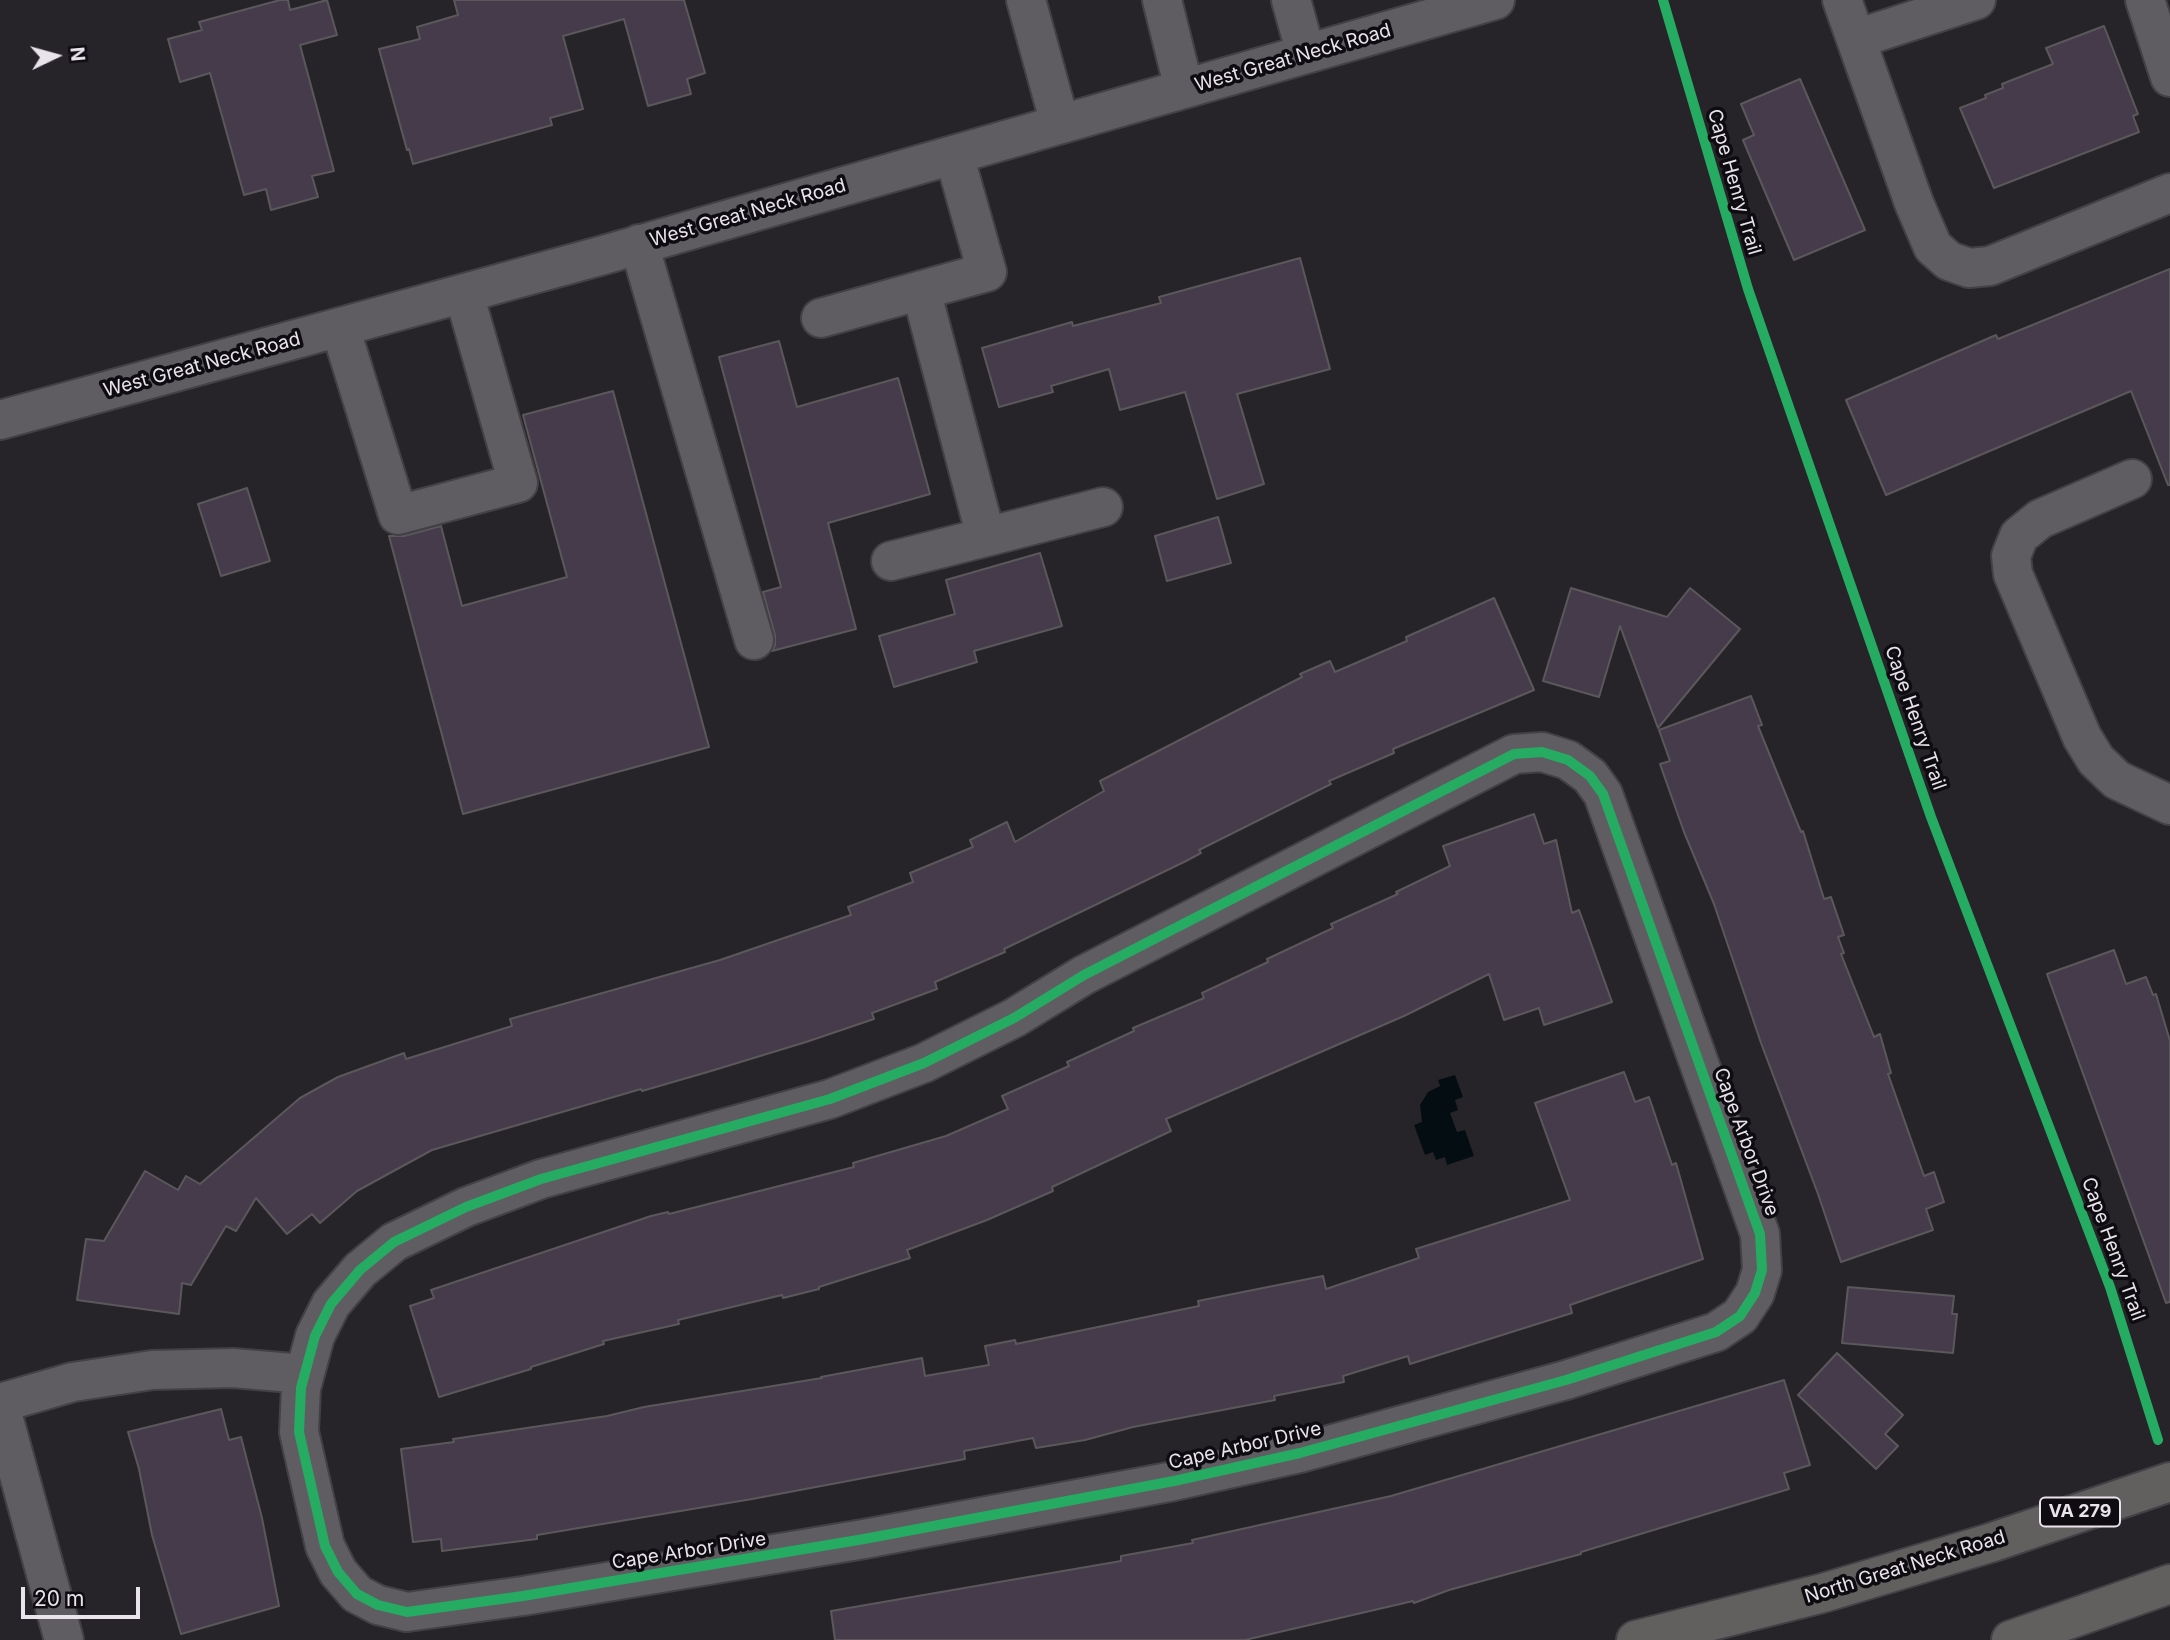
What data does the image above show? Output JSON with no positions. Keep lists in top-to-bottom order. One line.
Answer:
{"streets":{"main road":["VA 279","North Great Neck Road"],"street":["West Great Neck Road","Cape Arbor Drive"],"cycle path":["Cape Henry Trail"]},"scale_bar":"20 m","north":"right"}
